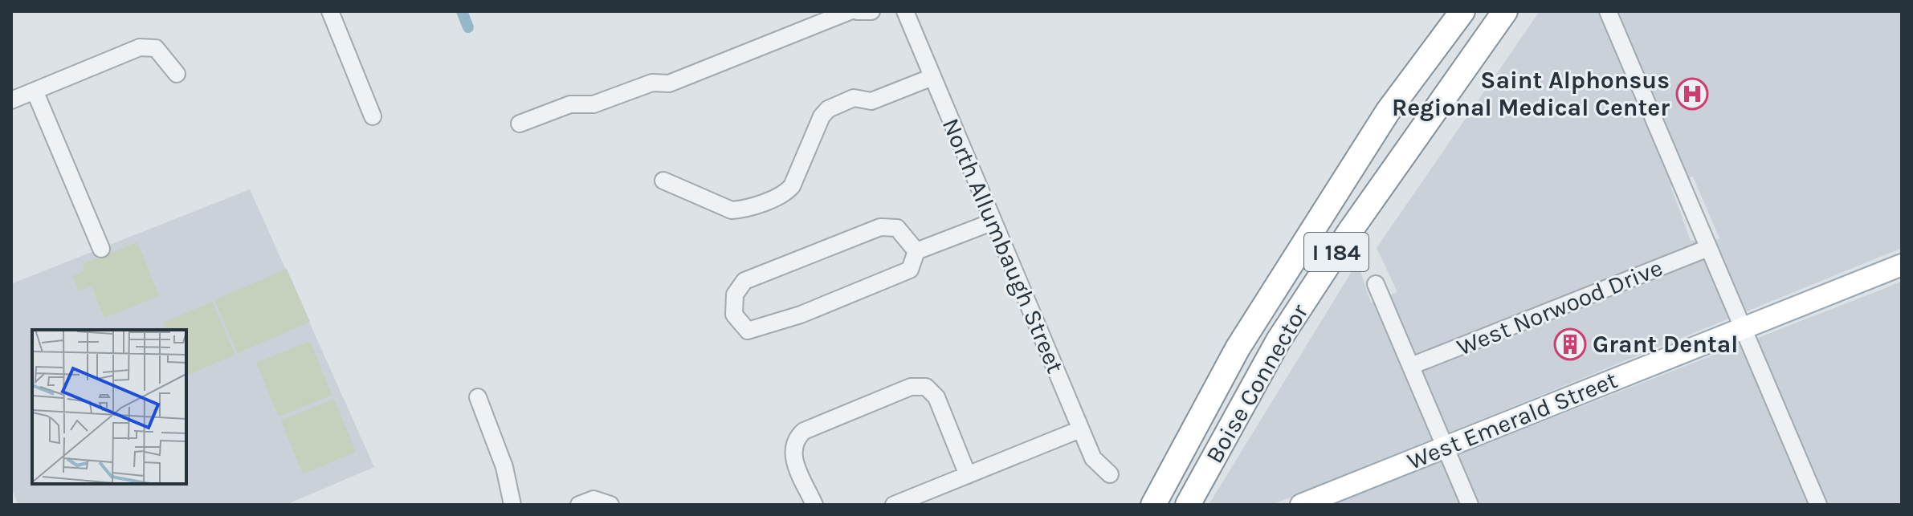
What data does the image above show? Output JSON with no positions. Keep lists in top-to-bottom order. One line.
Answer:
{"streets":{"highway":["I 184","Boise Connector"],"main road":["West Emerald Street"],"street":["North Allumbaugh Street","West Norwood Drive"]},"places":{"hospital":["Saint Alphonsus Regional Medical Center"],"building":["Grant Dental"]}}
